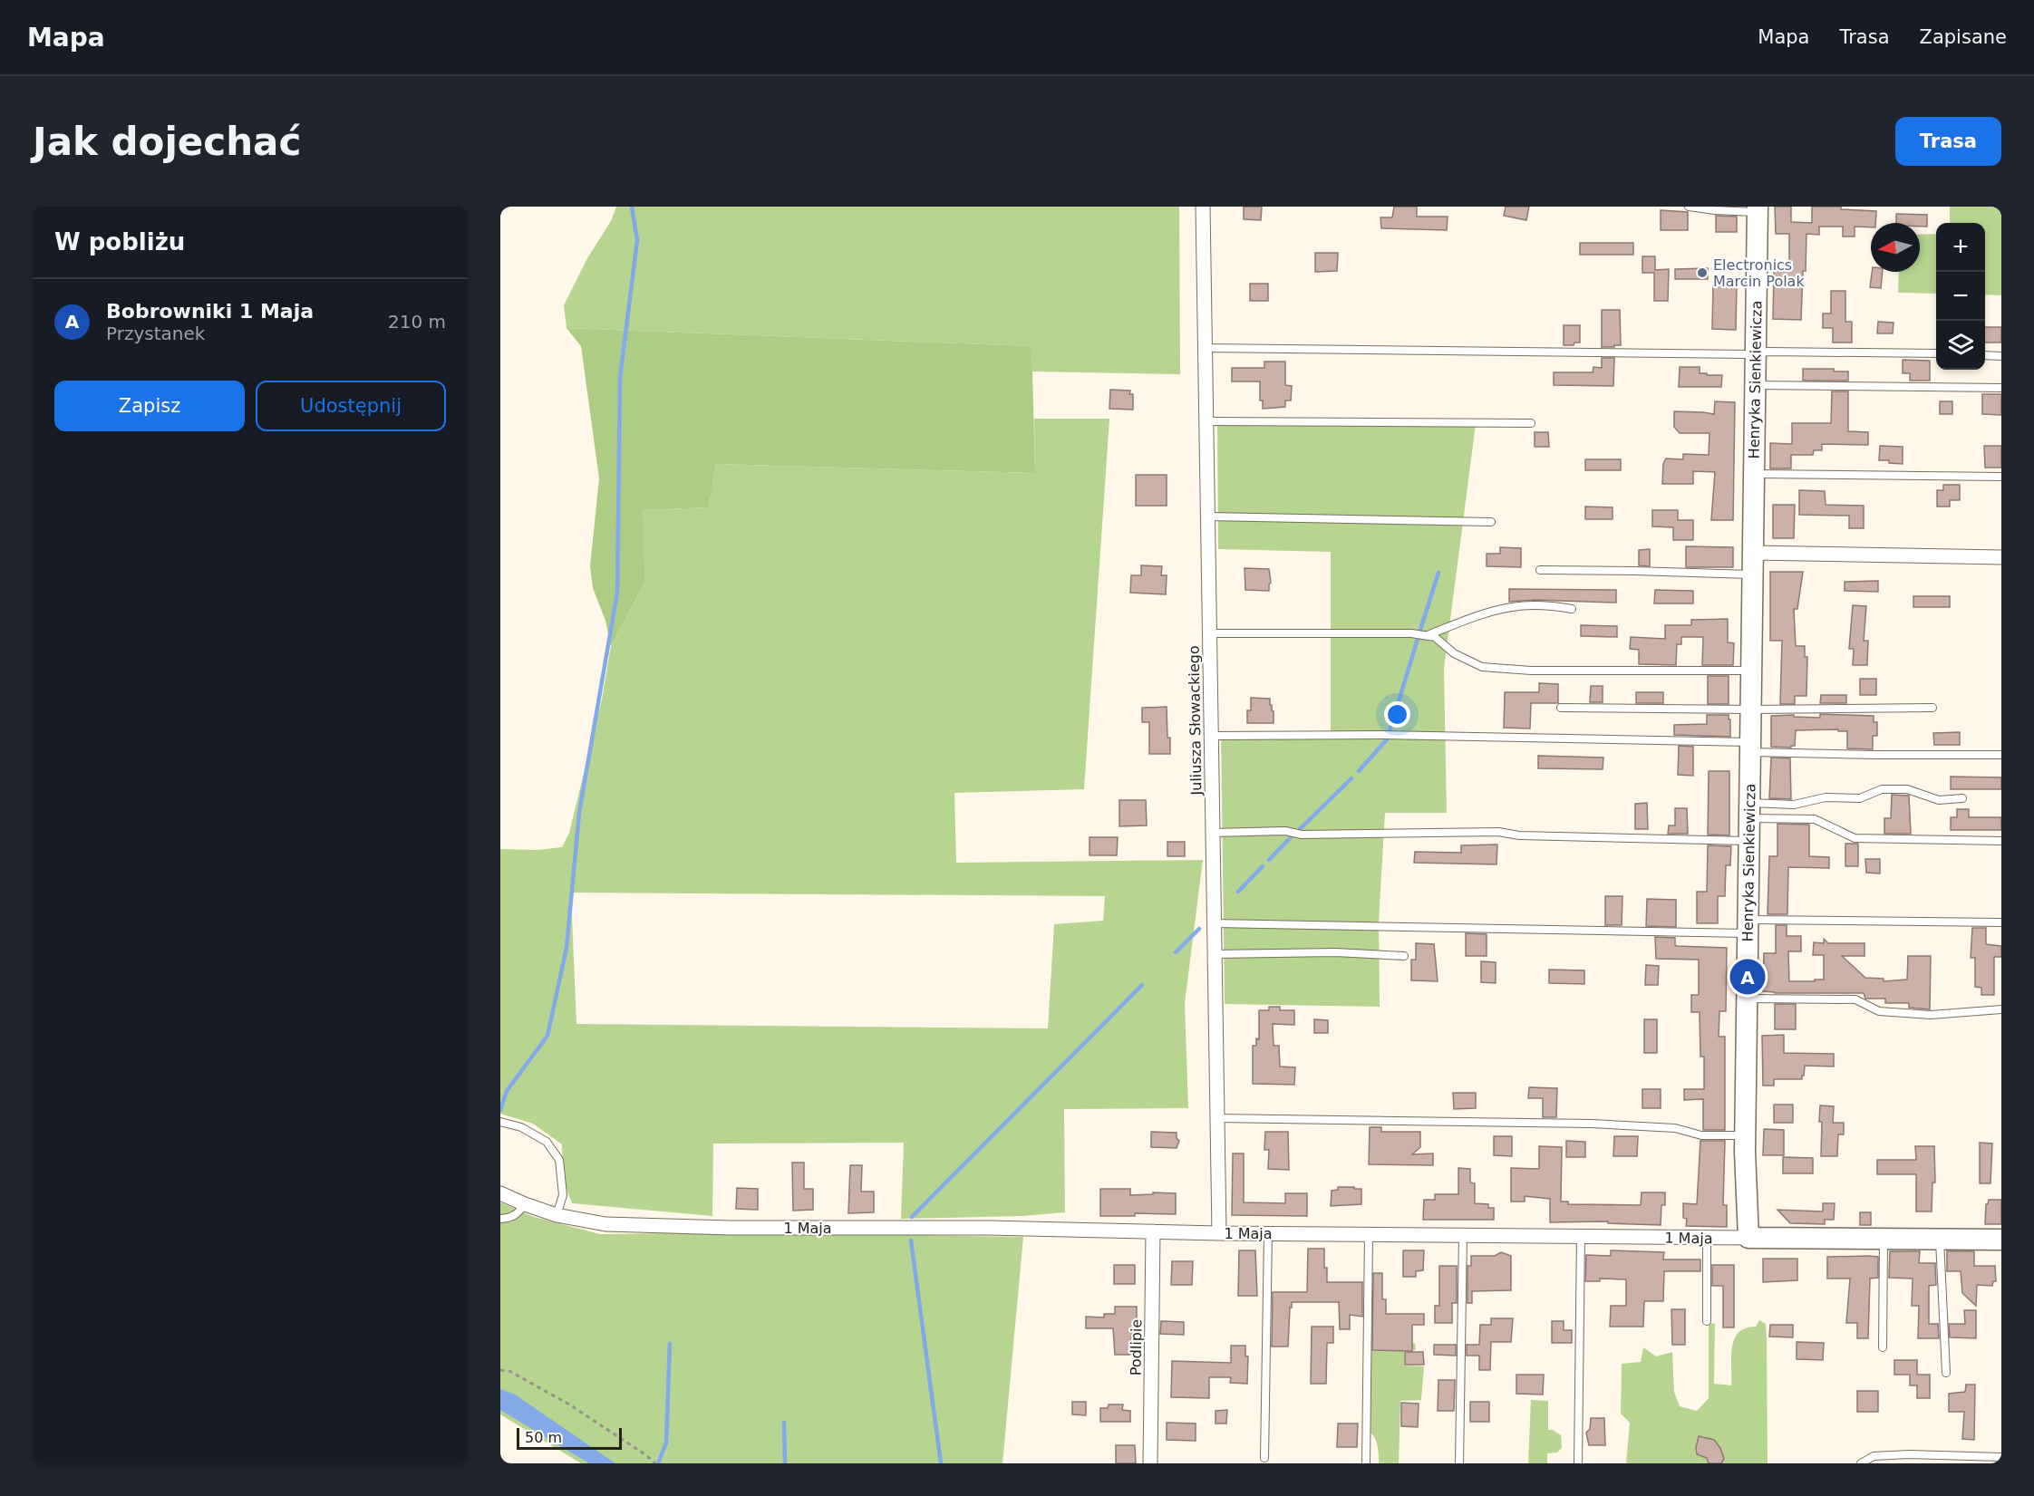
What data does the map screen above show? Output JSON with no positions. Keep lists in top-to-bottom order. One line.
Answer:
{"streets":{"street":["Henryka Sienkiewicza","Juliusza Słowackiego","1 Maja","Podlipie"]},"crossings":[["Henryka Sienkiewicza","1 Maja"],["Juliusza Słowackiego","1 Maja"],["1 Maja","Podlipie"]],"places":["Electronics Marcin Polak"],"scale_bar":"50 m","north":"left","page":{"header":"Mapa","nav":["Mapa","Trasa","Zapisane"],"buttons":["Trasa",["Zapisz","Udostępnij"]],"title":"Jak dojechać","heading":"W pobliżu","map_buttons":["+","−"],"list":[{"mark":"A","name":"Bobrowniki 1 Maja","note":"Przystanek","value":"210 m"}],"pins":"A","scale":"50 m"}}
